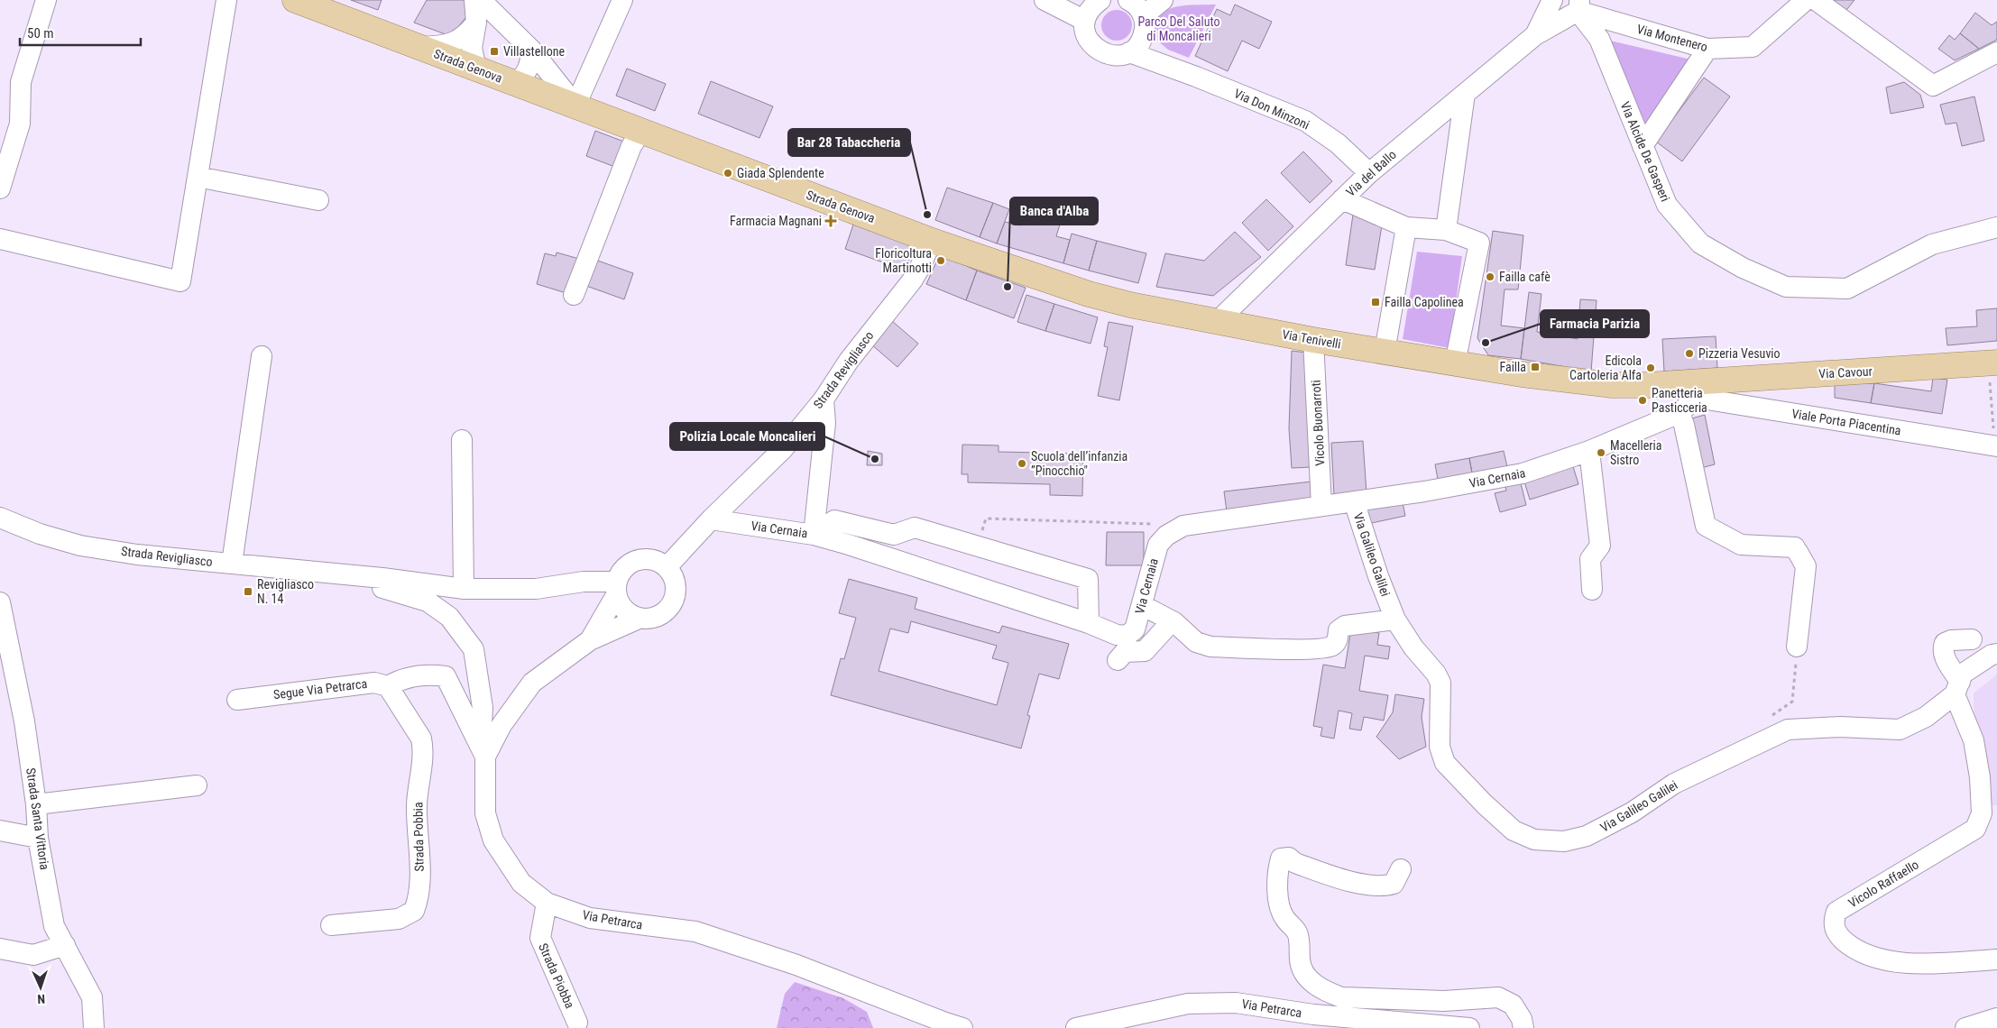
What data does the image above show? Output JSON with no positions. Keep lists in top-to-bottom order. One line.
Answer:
{"streets":{"main road":["Strada Genova","Via Tenivelli","Via Cavour"],"street":["Via Montenero","Via Don Minzoni","Via Alcide De Gasperi","Via del Ballo","Strada Revigliasco","Viale Porta Piacentina","Vicolo Buonarroti","Via Cernaia","Via Galileo Galilei","Segue Via Petrarca","Strada Santa Vittoria","Strada Pobbia","Vicolo Raffaello","Via Petrarca","Strada Piobba"]},"crossings":[["Via Montenero","Via Alcide De Gasperi"],["Via Montenero","Via del Ballo"],["Strada Genova","Via Tenivelli"],["Strada Genova","Strada Revigliasco"],["Via Don Minzoni","Via del Ballo"],["Via Alcide De Gasperi","Via del Ballo"],["Via del Ballo","Via Tenivelli"],["Via Tenivelli","Strada Revigliasco"],["Via Tenivelli","Via Cavour"],["Via Tenivelli","Viale Porta Piacentina"],["Via Tenivelli","Vicolo Buonarroti"],["Via Tenivelli","Via Cernaia"],["Strada Revigliasco","Via Cernaia"],["Strada Revigliasco","Segue Via Petrarca"],["Strada Revigliasco","Via Petrarca"],["Via Cavour","Viale Porta Piacentina"],["Via Cavour","Via Cernaia"],["Viale Porta Piacentina","Via Cernaia"],["Vicolo Buonarroti","Via Cernaia"],["Via Cernaia","Via Galileo Galilei"],["Segue Via Petrarca","Strada Pobbia"],["Segue Via Petrarca","Via Petrarca"],["Via Petrarca","Strada Piobba"]],"parks":["Parco Del Saluto di Moncalieri"],"places":{"transit":["Villastellone","Failla Capolinea","Failla","Revigliasco N. 14"],"other":["Giada Splendente","Bar 28 Tabaccheria","Floricoltura Martinotti","Failla cafè","Banca d'Alba","Farmacia Parizia","Pizzeria Vesuvio","Edicola Cartoleria Alfa","Panetteria Pasticceria","Macelleria Sistro","Polizia Locale Moncalieri","Scuola dell’infanzia ”Pinocchio\""],"health":["Farmacia Magnani"]},"scale_bar":"50 m","north":"bottom"}
